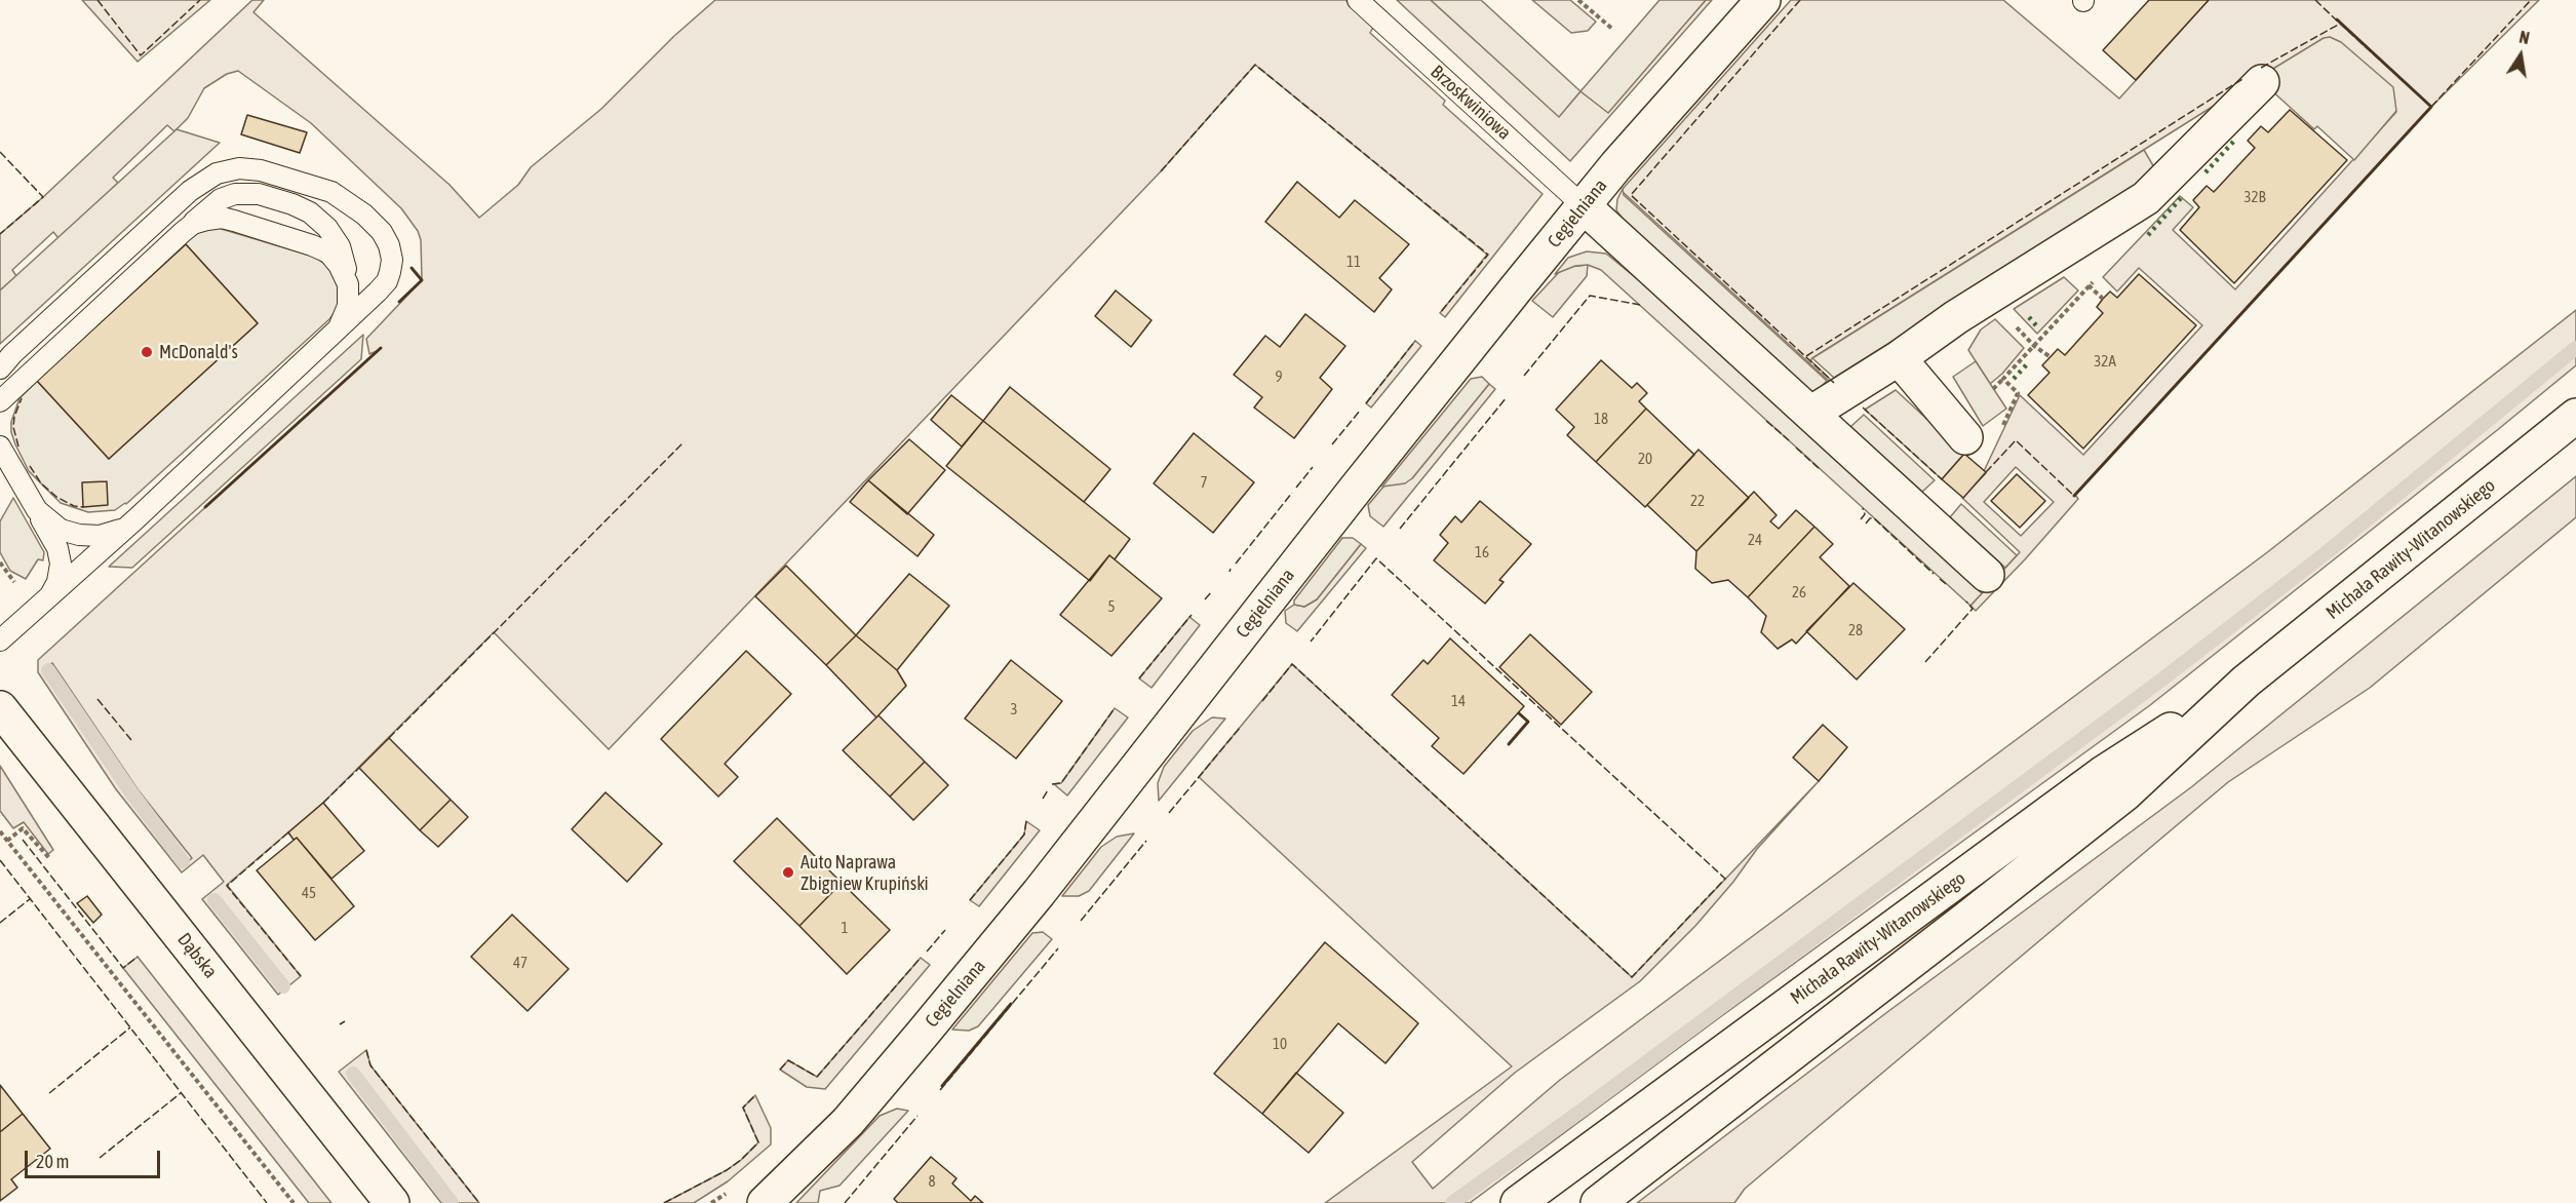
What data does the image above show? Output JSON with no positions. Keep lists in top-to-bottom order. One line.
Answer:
{"streets":{"street":["Cegielniana","Michała Rawity-Witanowskiego","Dąbska"],"lane":["Brzoskwiniowa"]},"crossings":[["Brzoskwiniowa","Cegielniana"]],"places":["McDonald's","Auto Naprawa Zbigniew Krupiński"],"house_numbers":["32B","11","32A","9","18","20","7","22","24","16","26","5","28","14","3","45","1","47","10","8"],"scale_bar":"20 m","north":"top"}
